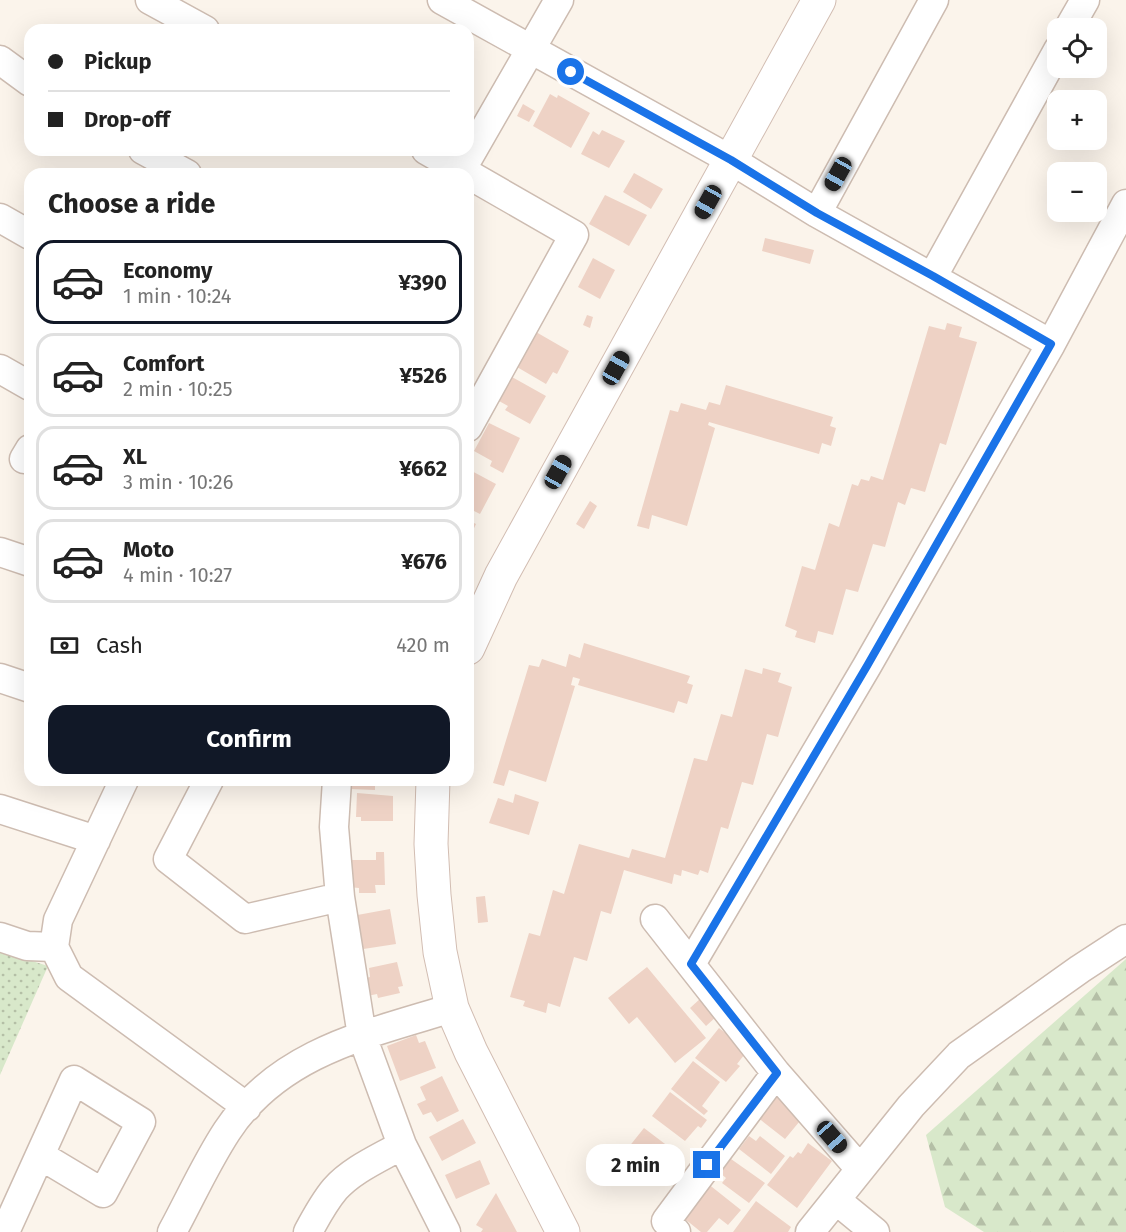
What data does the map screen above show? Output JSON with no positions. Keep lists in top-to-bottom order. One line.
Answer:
{"page":{"map_buttons":["+","−"],"banner":["Pickup","Drop-off"],"heading":"Choose a ride","list":[{"name":"Economy","note":"1 min · 10:24","value":"¥390"},{"name":"Comfort","note":"2 min · 10:25","value":"¥526"},{"name":"XL","note":"3 min · 10:26","value":"¥662"},{"name":"Moto","note":"4 min · 10:27","value":"¥676"}],"pay":["Cash","420 m"],"buttons":"Confirm","bubble":"2 min"}}
